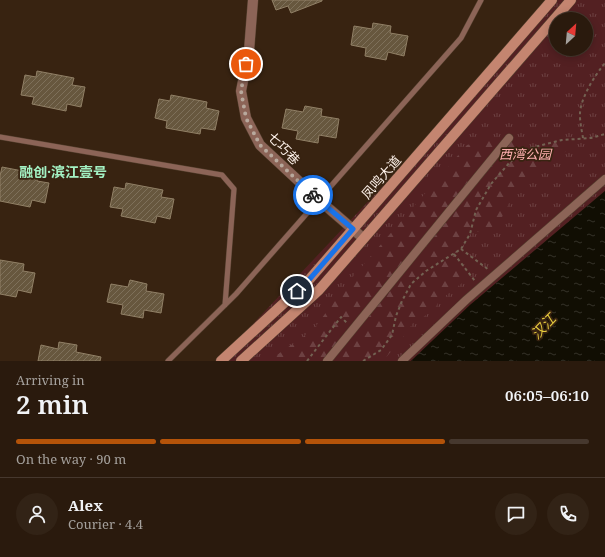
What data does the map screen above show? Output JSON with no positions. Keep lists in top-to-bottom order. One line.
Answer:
{"streets":{"main road":["凤鸣大道"],"street":["七巧巷"]},"crossings":[["七巧巷","凤鸣大道"]],"districts":["融创·滨江壹号"],"water":["汉江"],"parks":["西湾公园"],"north":"top right","page":{"heading":["2 min","Arriving in","06:05–06:10"],"panel":["Alex","Courier · 4.4"],"bar":"On the way · 90 m"}}
